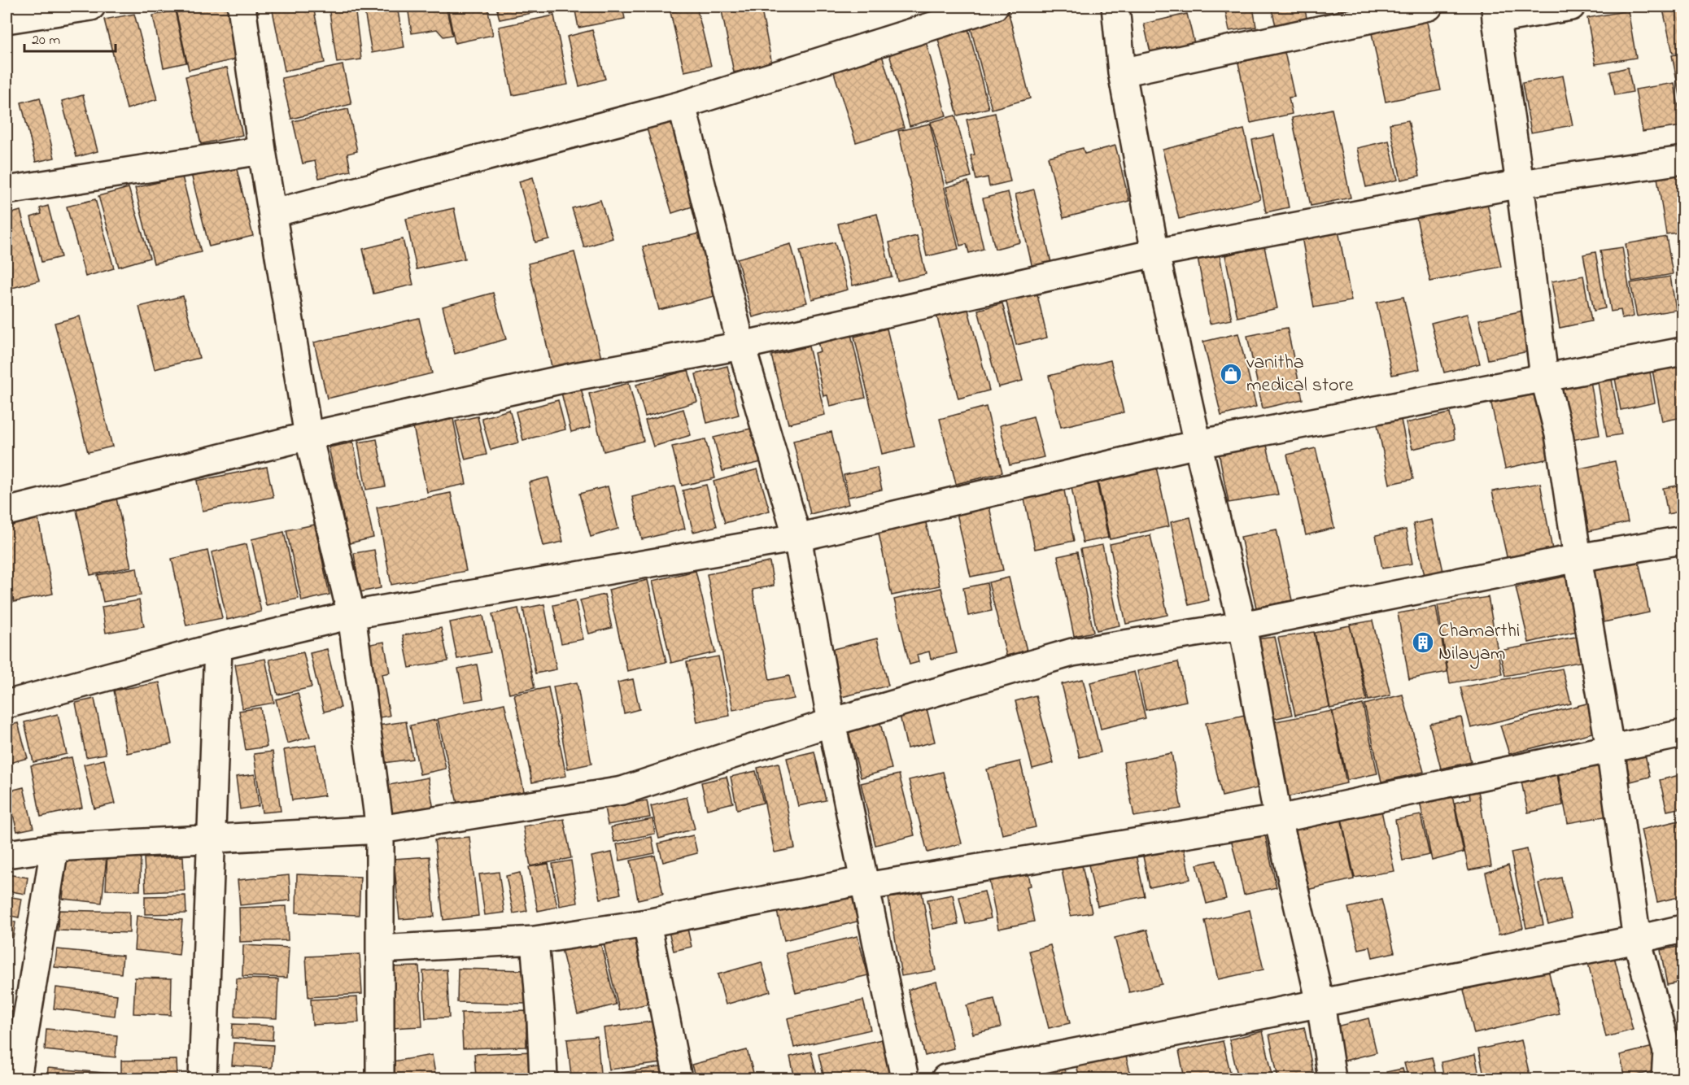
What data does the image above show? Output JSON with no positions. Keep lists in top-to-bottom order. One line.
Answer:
{"places":{"shop":["vanitha medical store"],"building":["Chamarthi Nilayam"]},"scale_bar":"20 m"}
